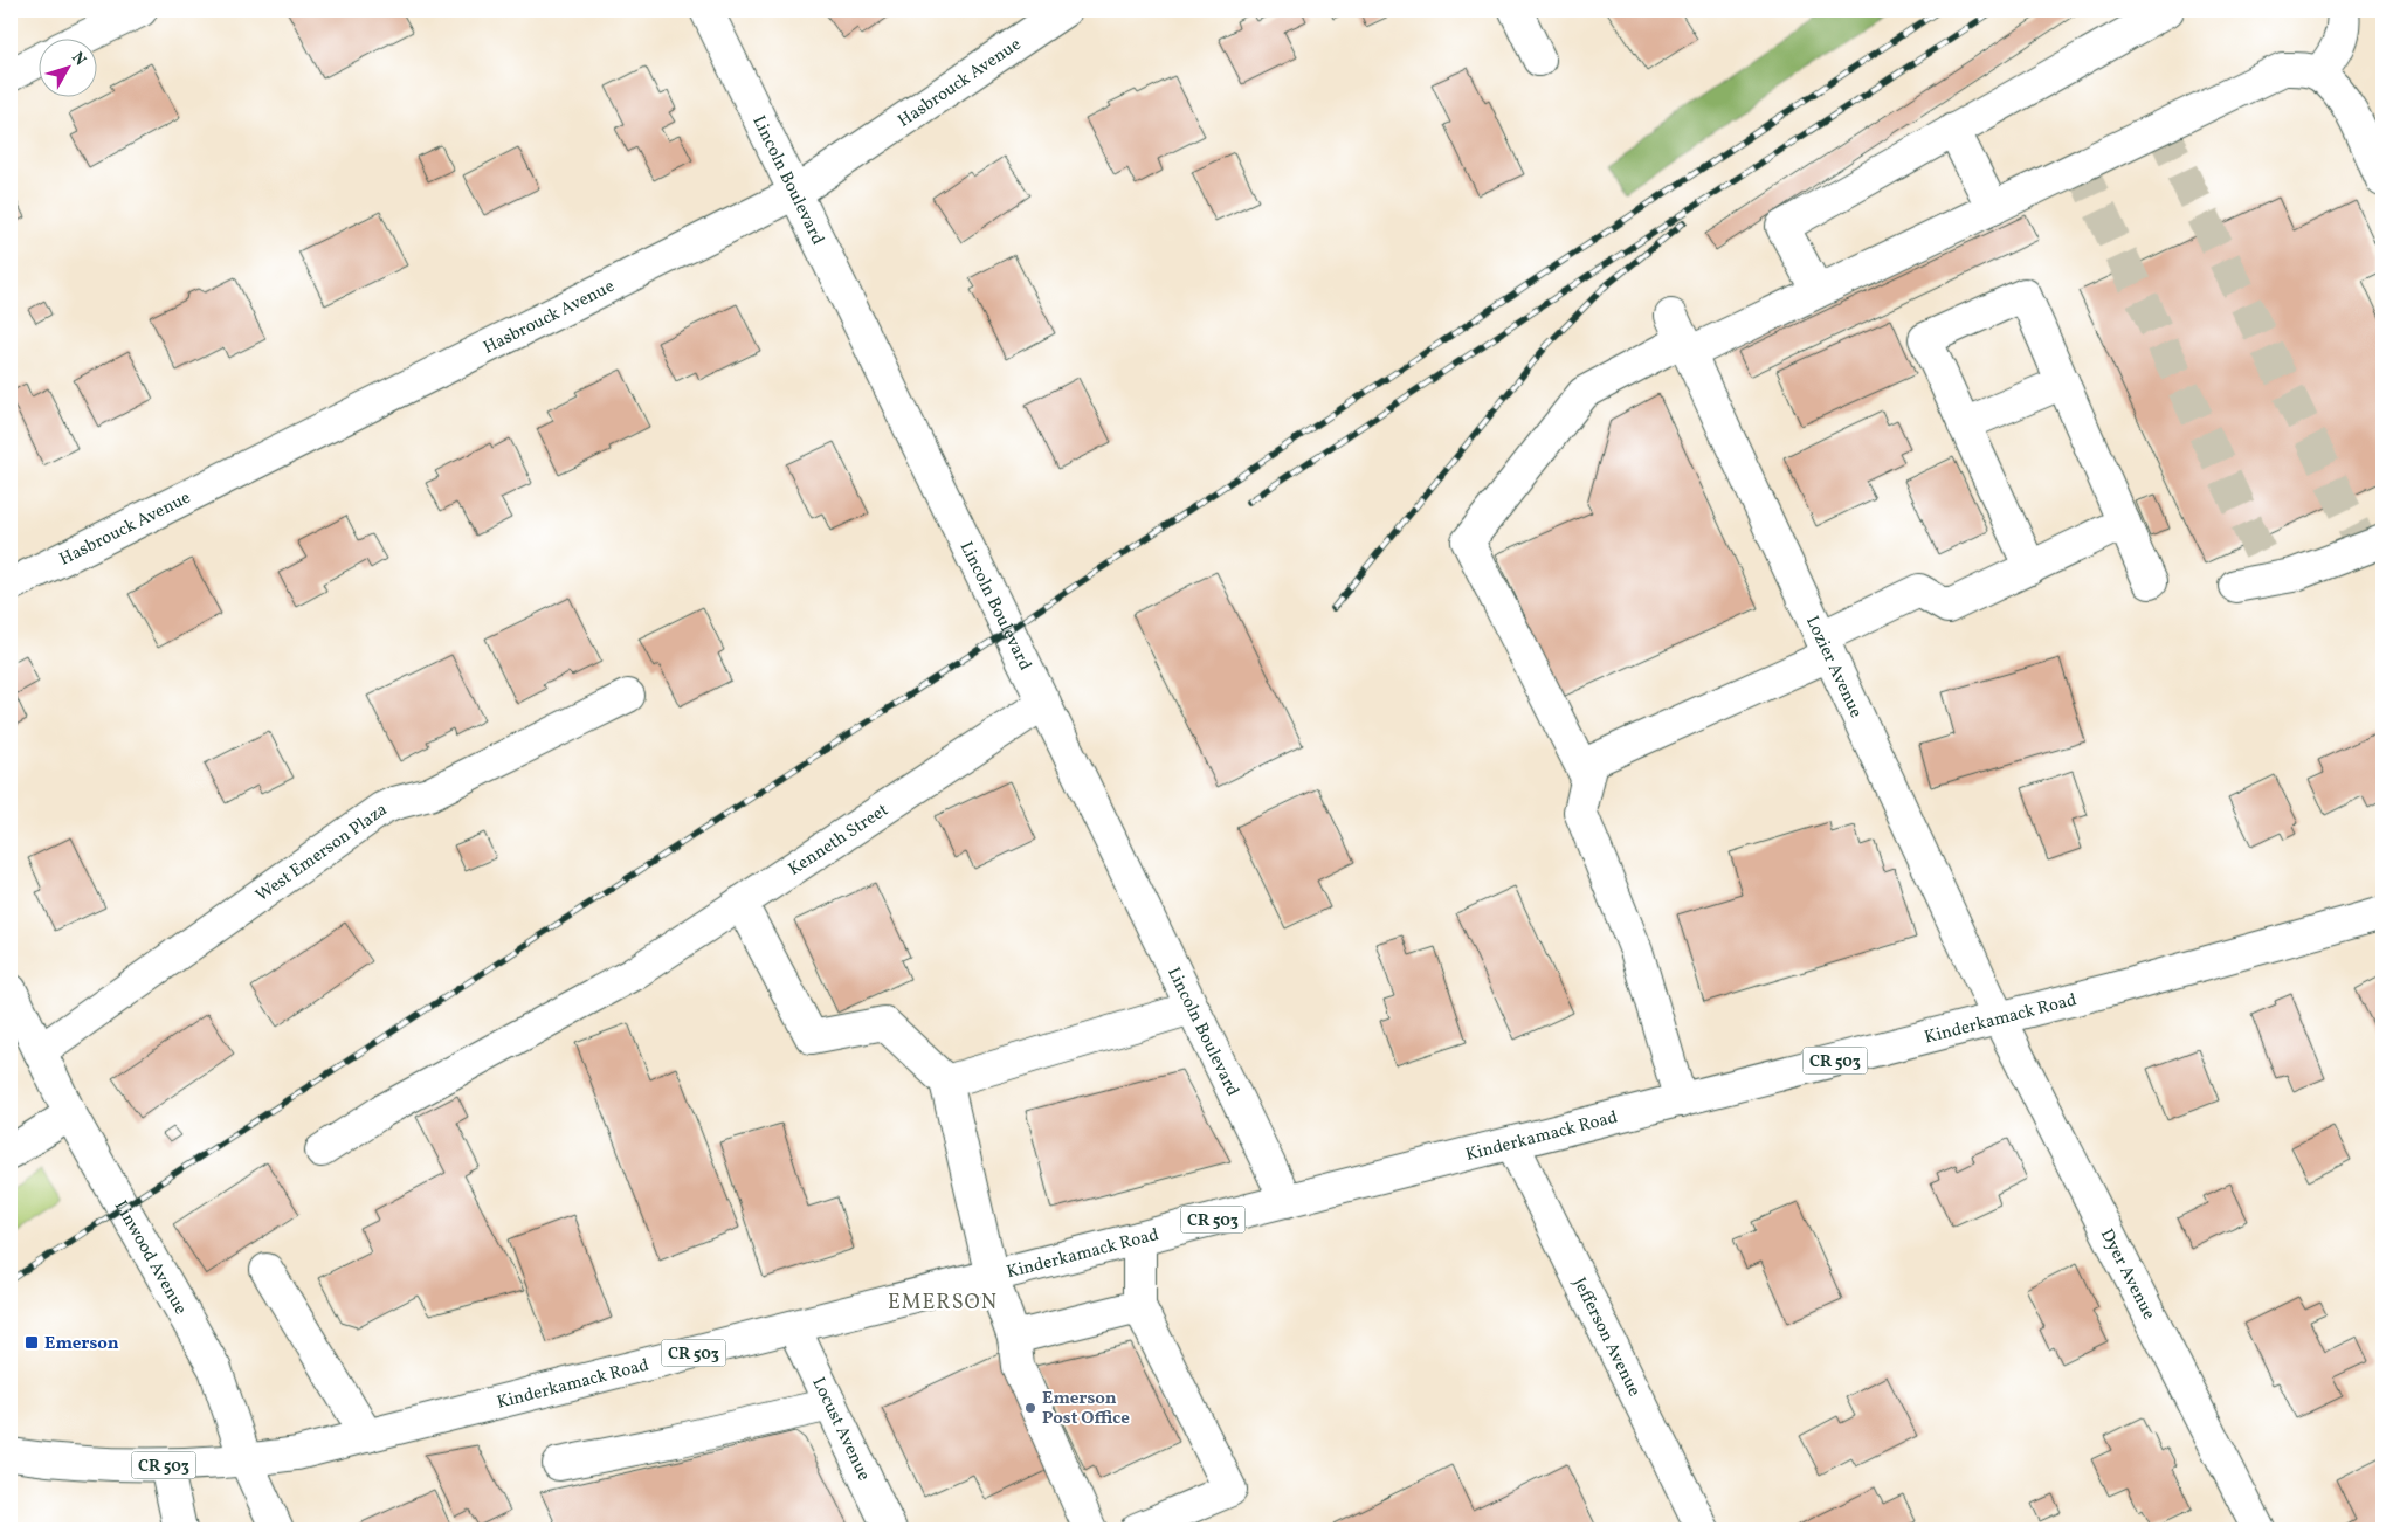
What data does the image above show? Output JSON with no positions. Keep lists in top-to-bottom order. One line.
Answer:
{"streets":{"street":["Hasbrouck Avenue","Lincoln Boulevard","Lozier Avenue","Kenneth Street","West Emerson Plaza","Kinderkamack Road","CR 503","Linwood Avenue","Dyer Avenue","Jefferson Avenue","Locust Avenue"]},"crossings":[["Hasbrouck Avenue","Lincoln Boulevard"],["Lincoln Boulevard","Kenneth Street"],["Lincoln Boulevard","Kinderkamack Road"],["Lozier Avenue","Kinderkamack Road"],["Lozier Avenue","Dyer Avenue"],["West Emerson Plaza","Linwood Avenue"],["Kinderkamack Road","Linwood Avenue"],["Kinderkamack Road","Dyer Avenue"],["Kinderkamack Road","Jefferson Avenue"],["Kinderkamack Road","Locust Avenue"]],"districts":["EMERSON"],"places":{"transit":["Emerson"],"other":["Emerson Post Office"]},"north":"top right"}
